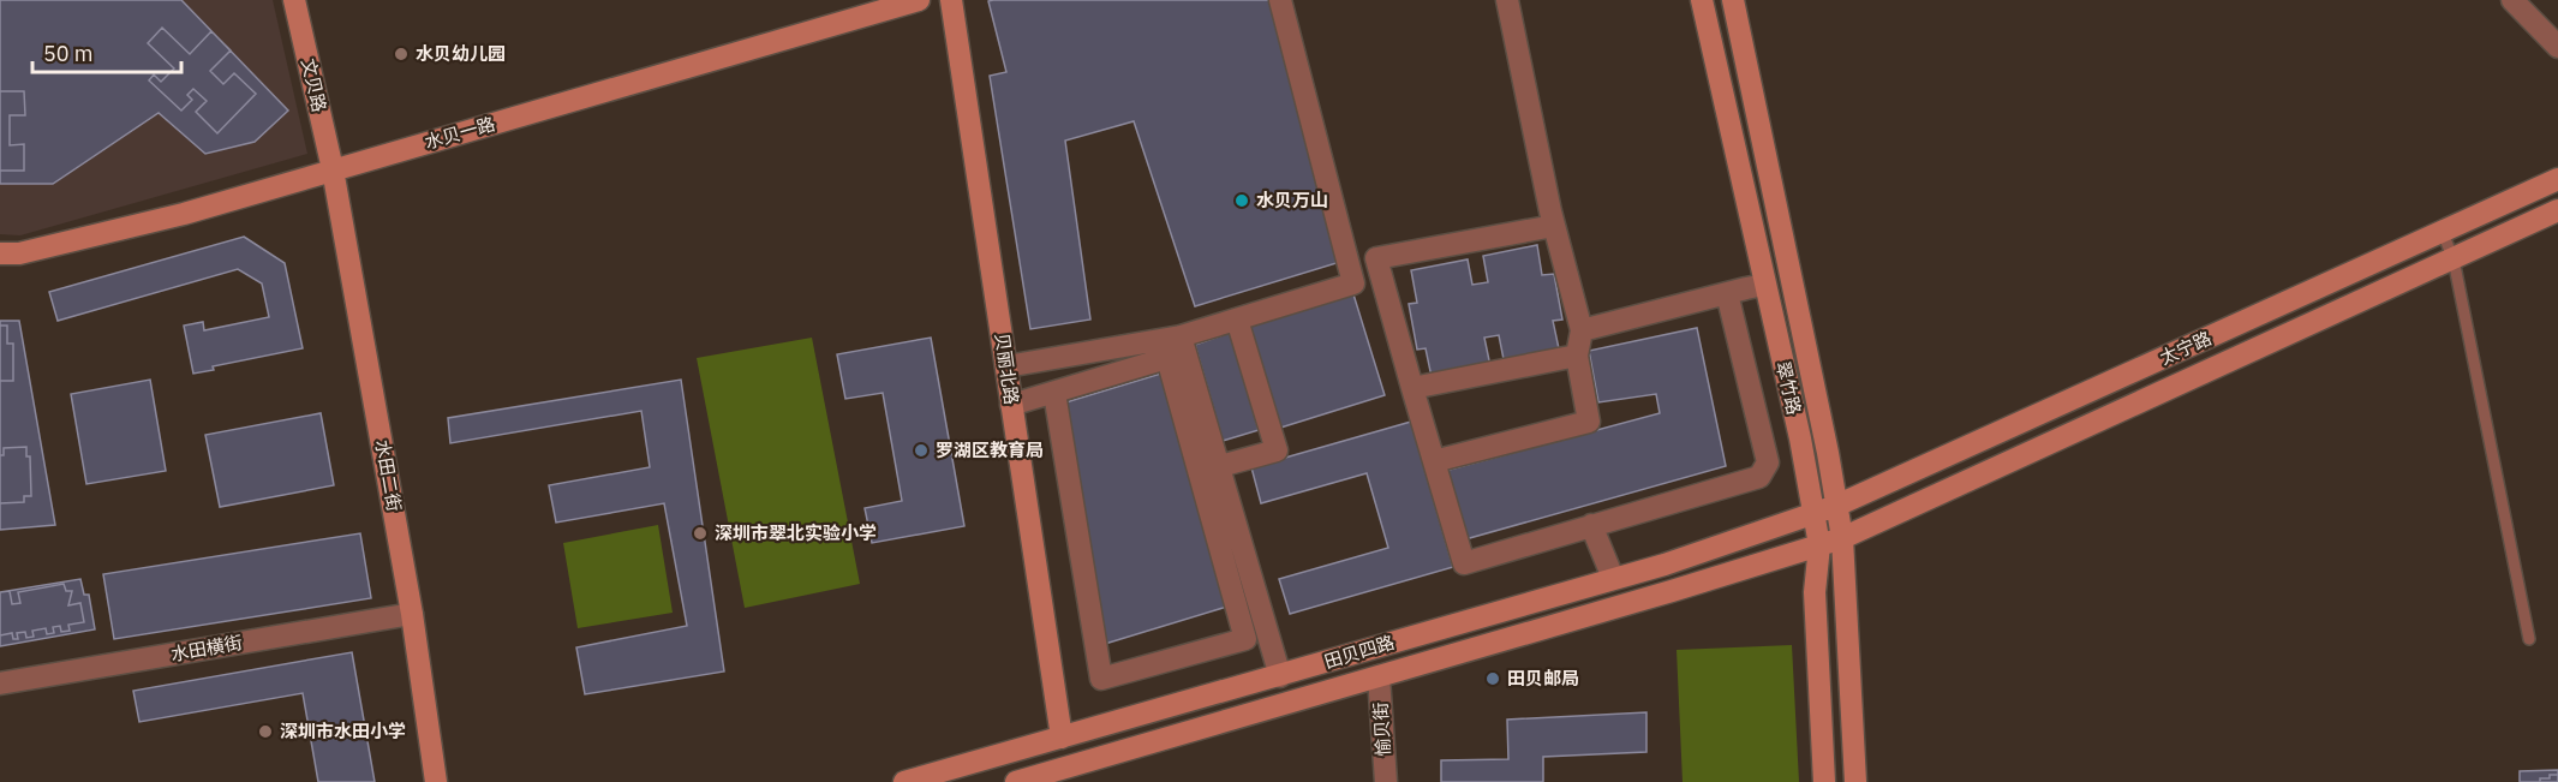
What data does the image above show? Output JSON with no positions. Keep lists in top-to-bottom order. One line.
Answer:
{"streets":{"main road":["文贝路","水贝一路","太宁路","贝丽北路","翠竹路","水田二街","田贝四路"],"street":["水田横街","愉贝街"]},"crossings":[["文贝路","水贝一路"],["文贝路","水田二街"],["水贝一路","水田二街"],["太宁路","翠竹路"],["太宁路","田贝四路"],["贝丽北路","田贝四路"],["翠竹路","田贝四路"],["水田二街","水田横街"],["田贝四路","愉贝街"]],"places":["水贝幼儿园","水贝万山","罗湖区教育局","深圳市翠北实验小学","田贝邮局","深圳市水田小学"],"scale_bar":"50 m"}
